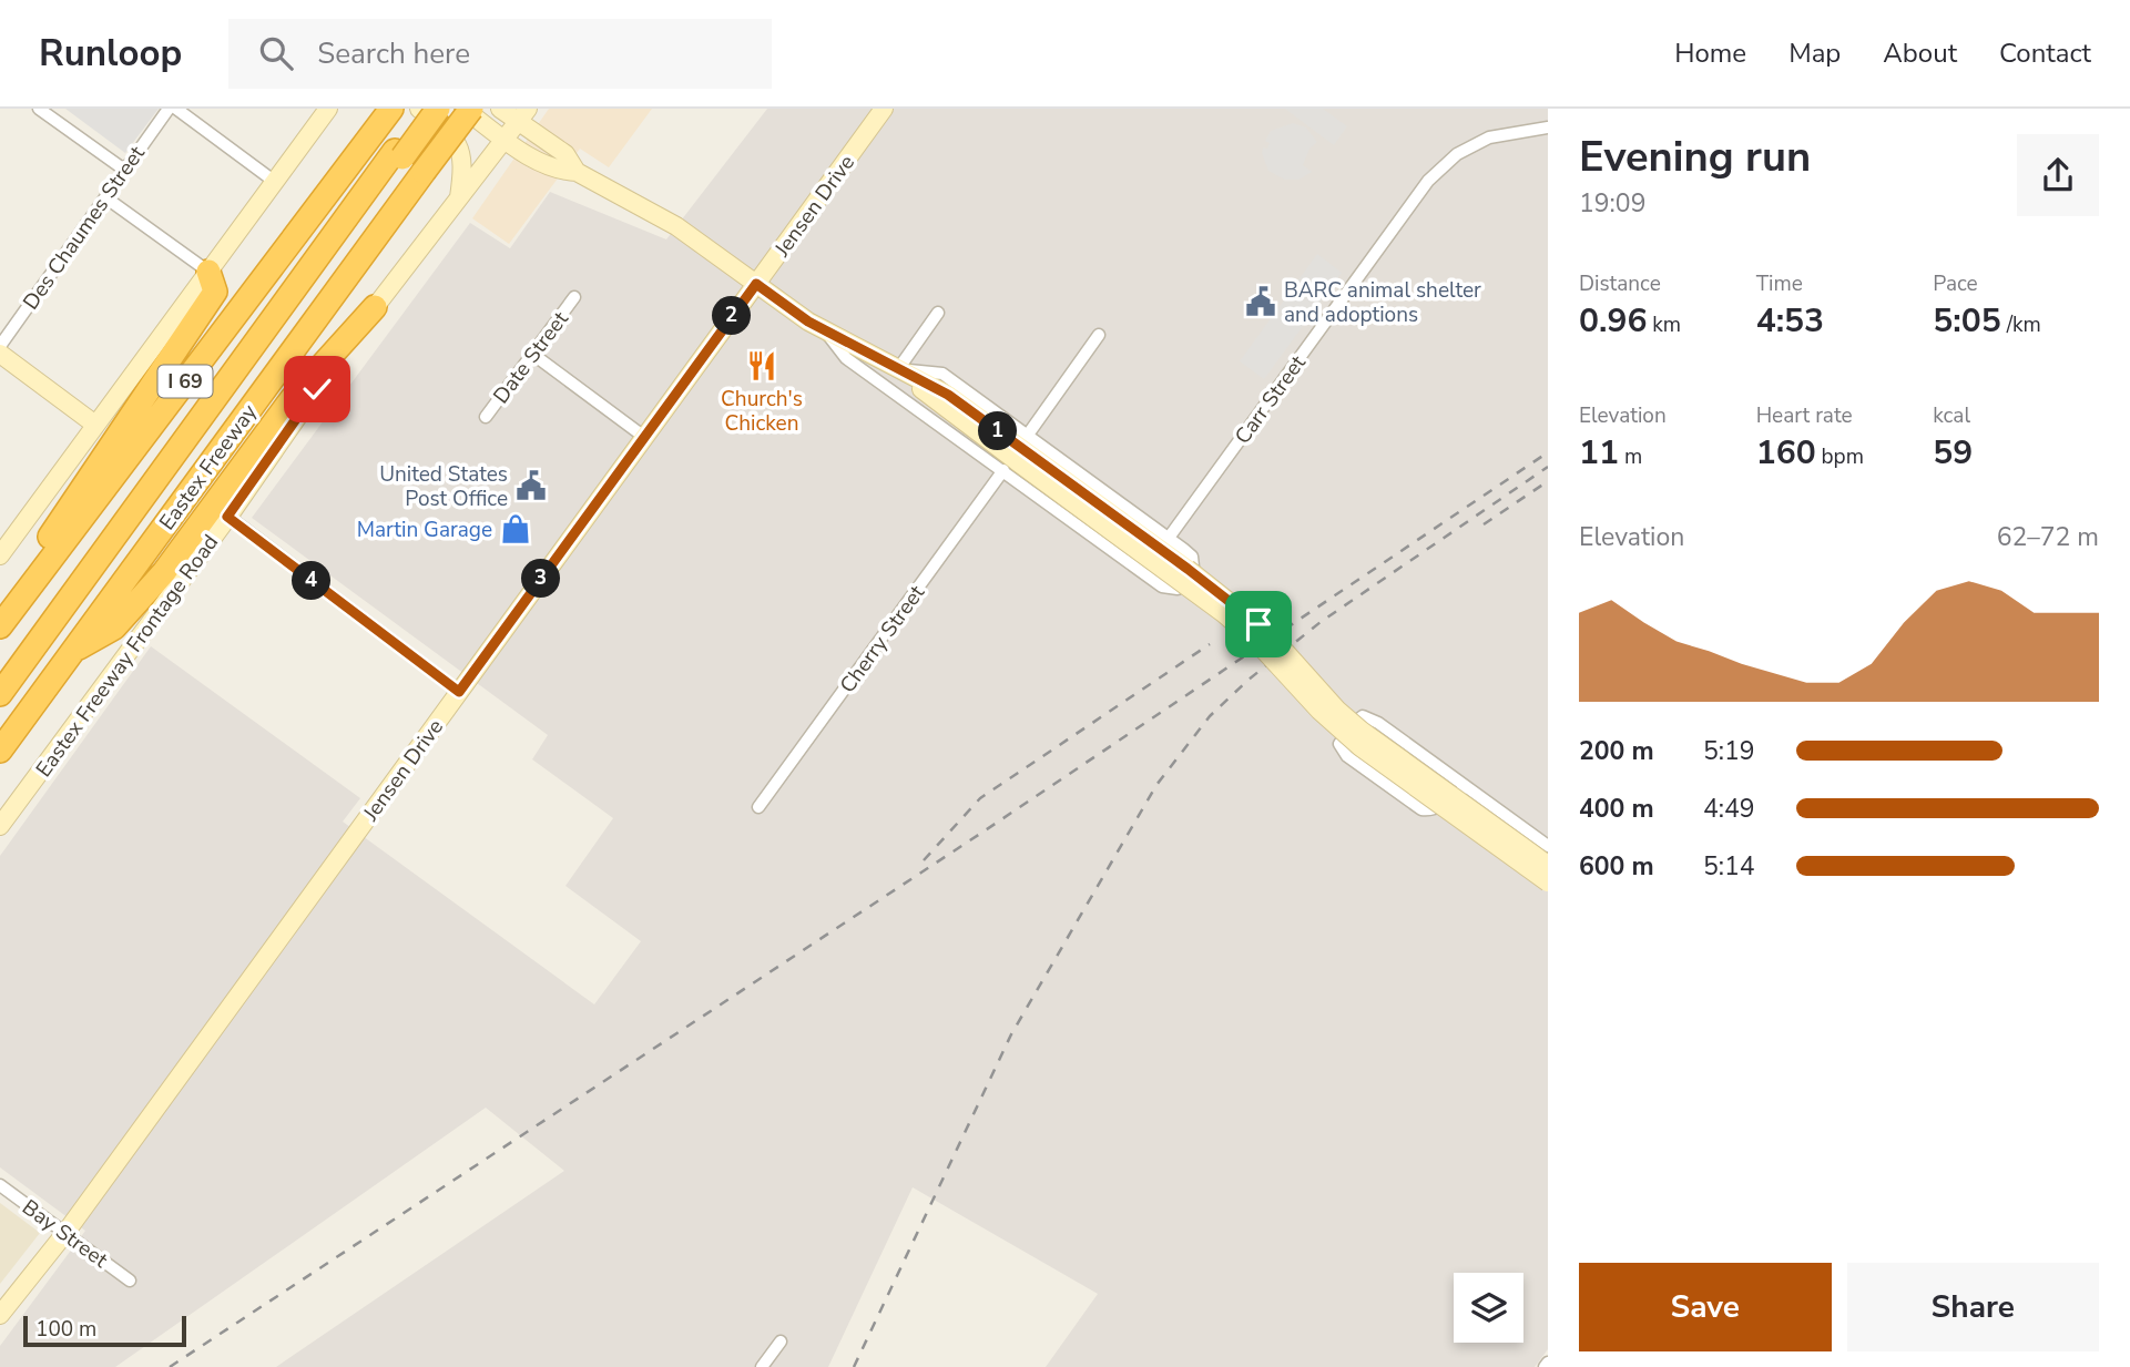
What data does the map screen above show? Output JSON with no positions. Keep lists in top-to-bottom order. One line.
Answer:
{"streets":{"highway":["I 69","Eastex Freeway"],"main road":["Jensen Drive","Eastex Freeway Frontage Road"],"street":["Des Chaumes Street","Date Street","Carr Street","Cherry Street","Bay Street"]},"crossings":[["Jensen Drive","Bay Street"]],"places":{"public building":["BARC animal shelter and adoptions","United States Post Office"],"restaurant":["Church's Chicken"],"shop":["Martin Garage"]},"scale_bar":"100 m","page":{"header":"Runloop","search":"Search here","nav":["Home","Map","About","Contact"],"heading":["Evening run","19:09"],"stats":[["Distance","0.96 km"],["Time","4:53"],["Pace","5:05 /km"],["Elevation","11 m"],["Heart rate","160 bpm"],["kcal","59"]],"pins":["2","1","3","4"],"chart":["Elevation","62–72 m"],"list":[{"name":"200 m","note":"5:19"},{"name":"400 m","note":"4:49"},{"name":"600 m","note":"5:14"}],"buttons":["Save","Share"],"scale":"100 m"}}
